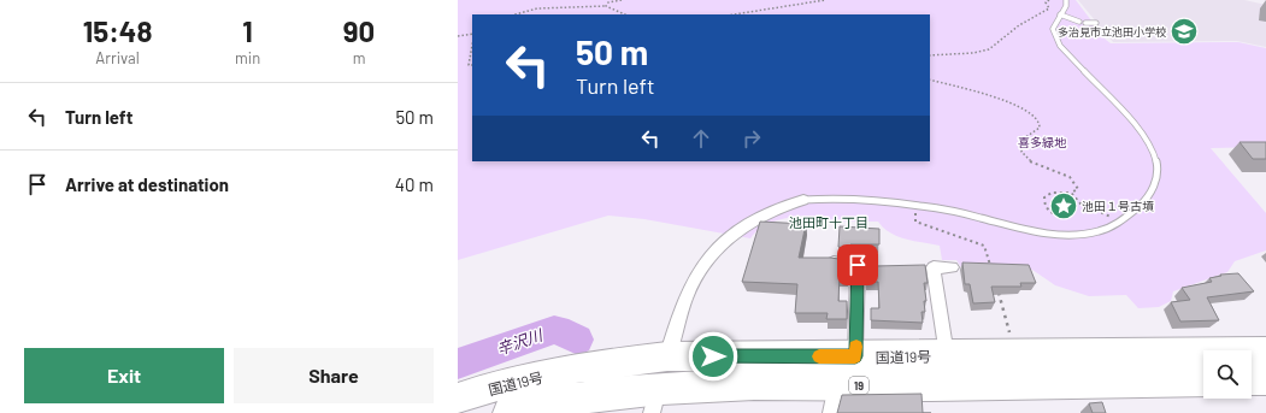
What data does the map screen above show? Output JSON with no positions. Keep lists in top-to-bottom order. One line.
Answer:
{"streets":{"highway":["国道19号","19"]},"districts":["池田町十丁目"],"water":["辛沢川"],"parks":["喜多緑地"],"places":{"school or university":["多治見市立池田小学校"],"place":["池田１号古墳"]},"page":{"eta":["15:48","Arrival","1","min","90","m"],"turn":["50 m","Turn left"],"list":[{"name":"Turn left","value":"50 m"},{"name":"Arrive at destination","value":"40 m"}],"buttons":["Exit","Share"]}}
